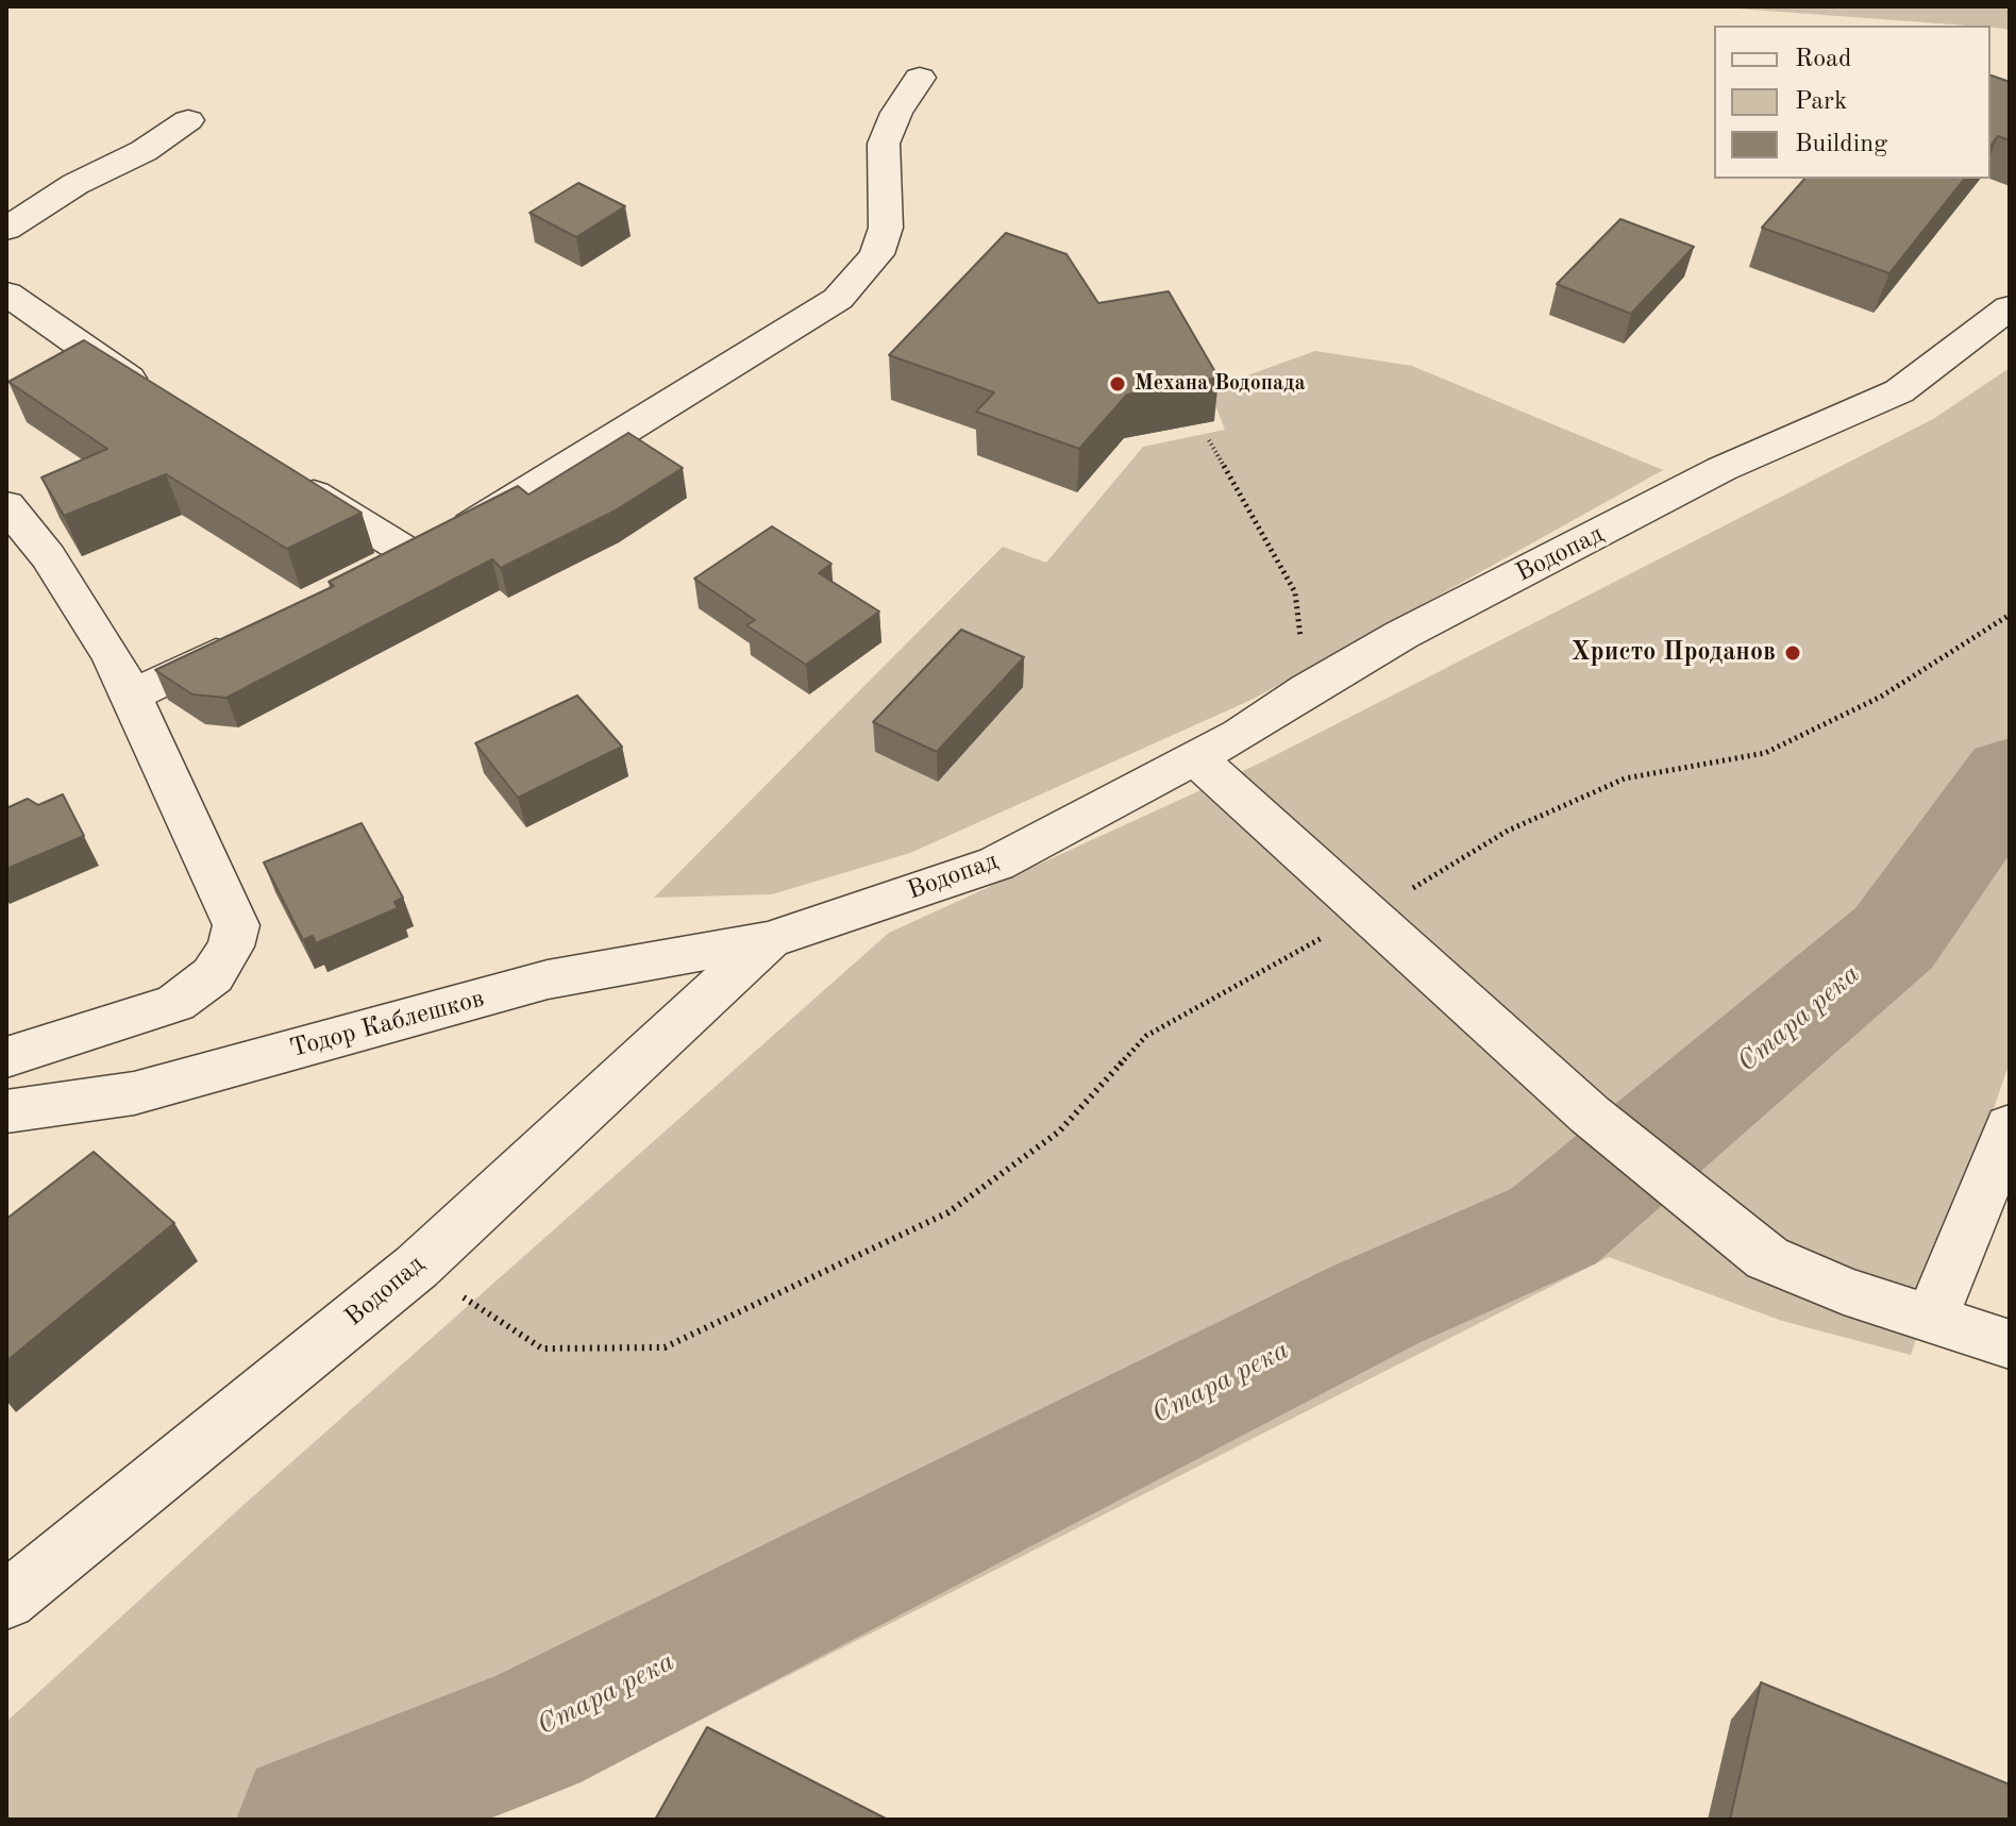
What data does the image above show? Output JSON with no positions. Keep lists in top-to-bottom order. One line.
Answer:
{"streets":{"street":["Водопад","Тодор Каблешков"]},"crossings":[["Водопад","Тодор Каблешков"]],"water":["Стара река"],"places":["Механа Водопада","Христо Проданов"],"legend":["Road","Park","Building"]}
